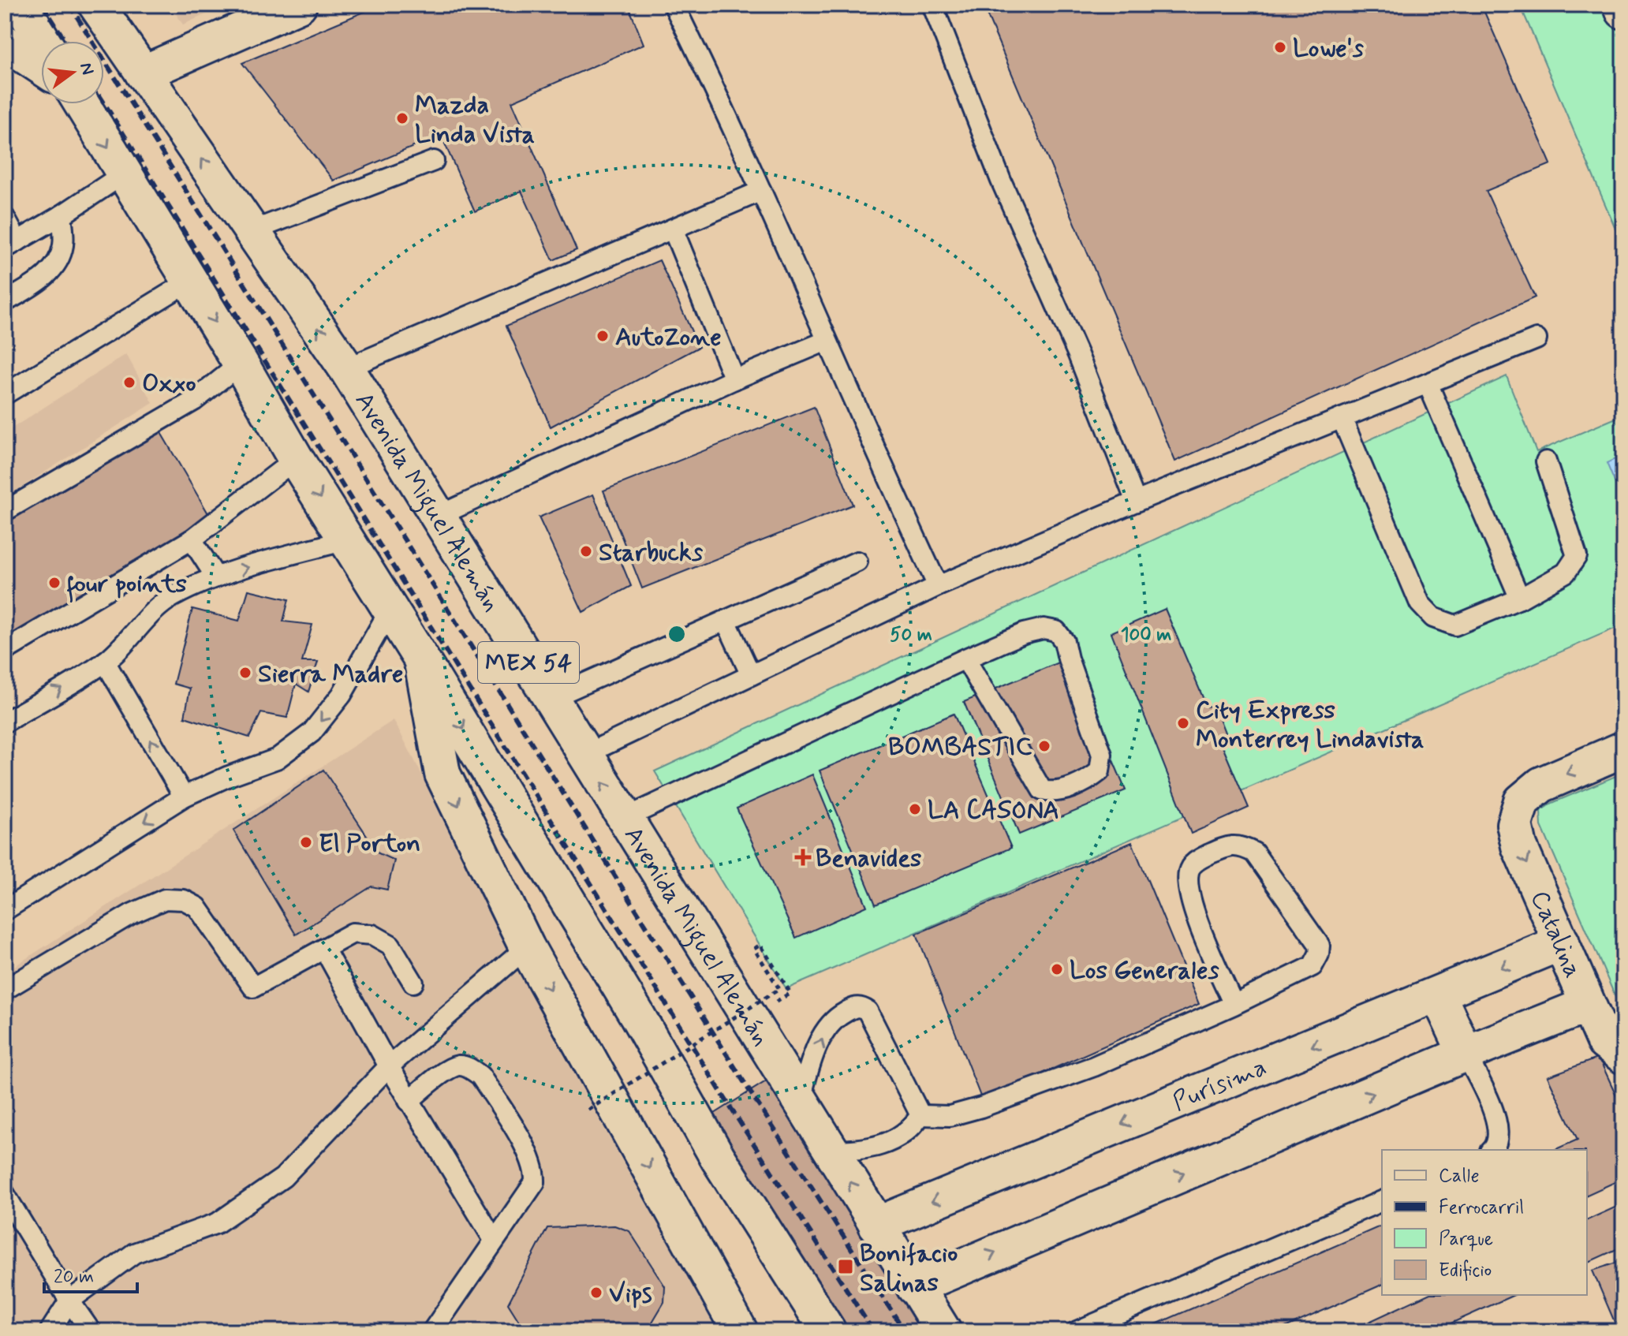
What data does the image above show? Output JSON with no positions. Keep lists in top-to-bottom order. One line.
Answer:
{"streets":{"main road":["Avenida Miguel Alemán","MEX 54","Catalina","Purísima"]},"crossings":[["Avenida Miguel Alemán","Purísima"],["Catalina","Purísima"]],"places":{"other":["Lowe's","Mazda Linda Vista","AutoZone","Oxxo","Starbucks","four points","Sierra Madre","City Express Monterrey Lindavista","BOMBASTIC","LA CASONA","El Porton","Los Generales","Vips"],"health":["Benavides"],"transit":["Bonifacio Salinas"]},"legend":["Calle","Ferrocarril","Parque","Edificio"],"scale_bar":"20 m","north":"right","rings":["50 m","100 m"]}
